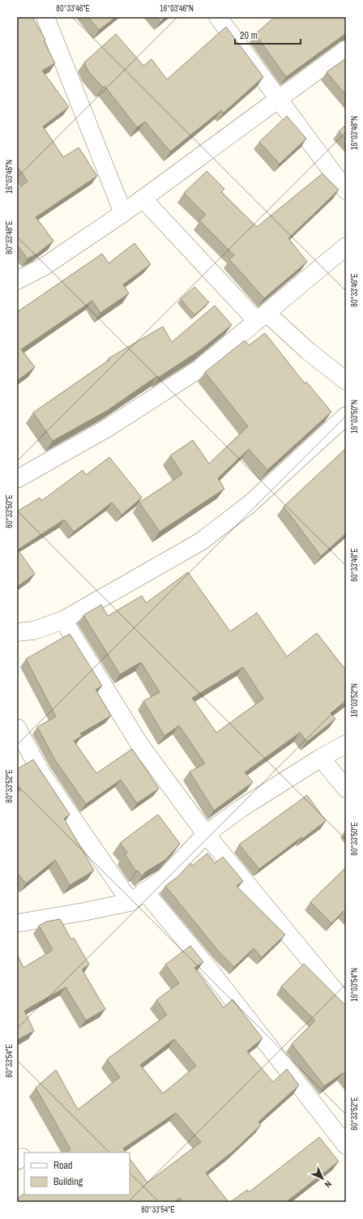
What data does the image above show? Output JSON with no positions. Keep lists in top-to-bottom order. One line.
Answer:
{"legend":["Road","Building"],"scale_bar":"20 m","north":"bottom right","coordinates":["80°33'46\"E","16°03'46\"N","16°03'48\"N","80°33'48\"E","16°03'50\"N","80°33'50\"E","16°03'52\"N","80°33'52\"E","16°03'54\"N","80°33'54\"E"]}
